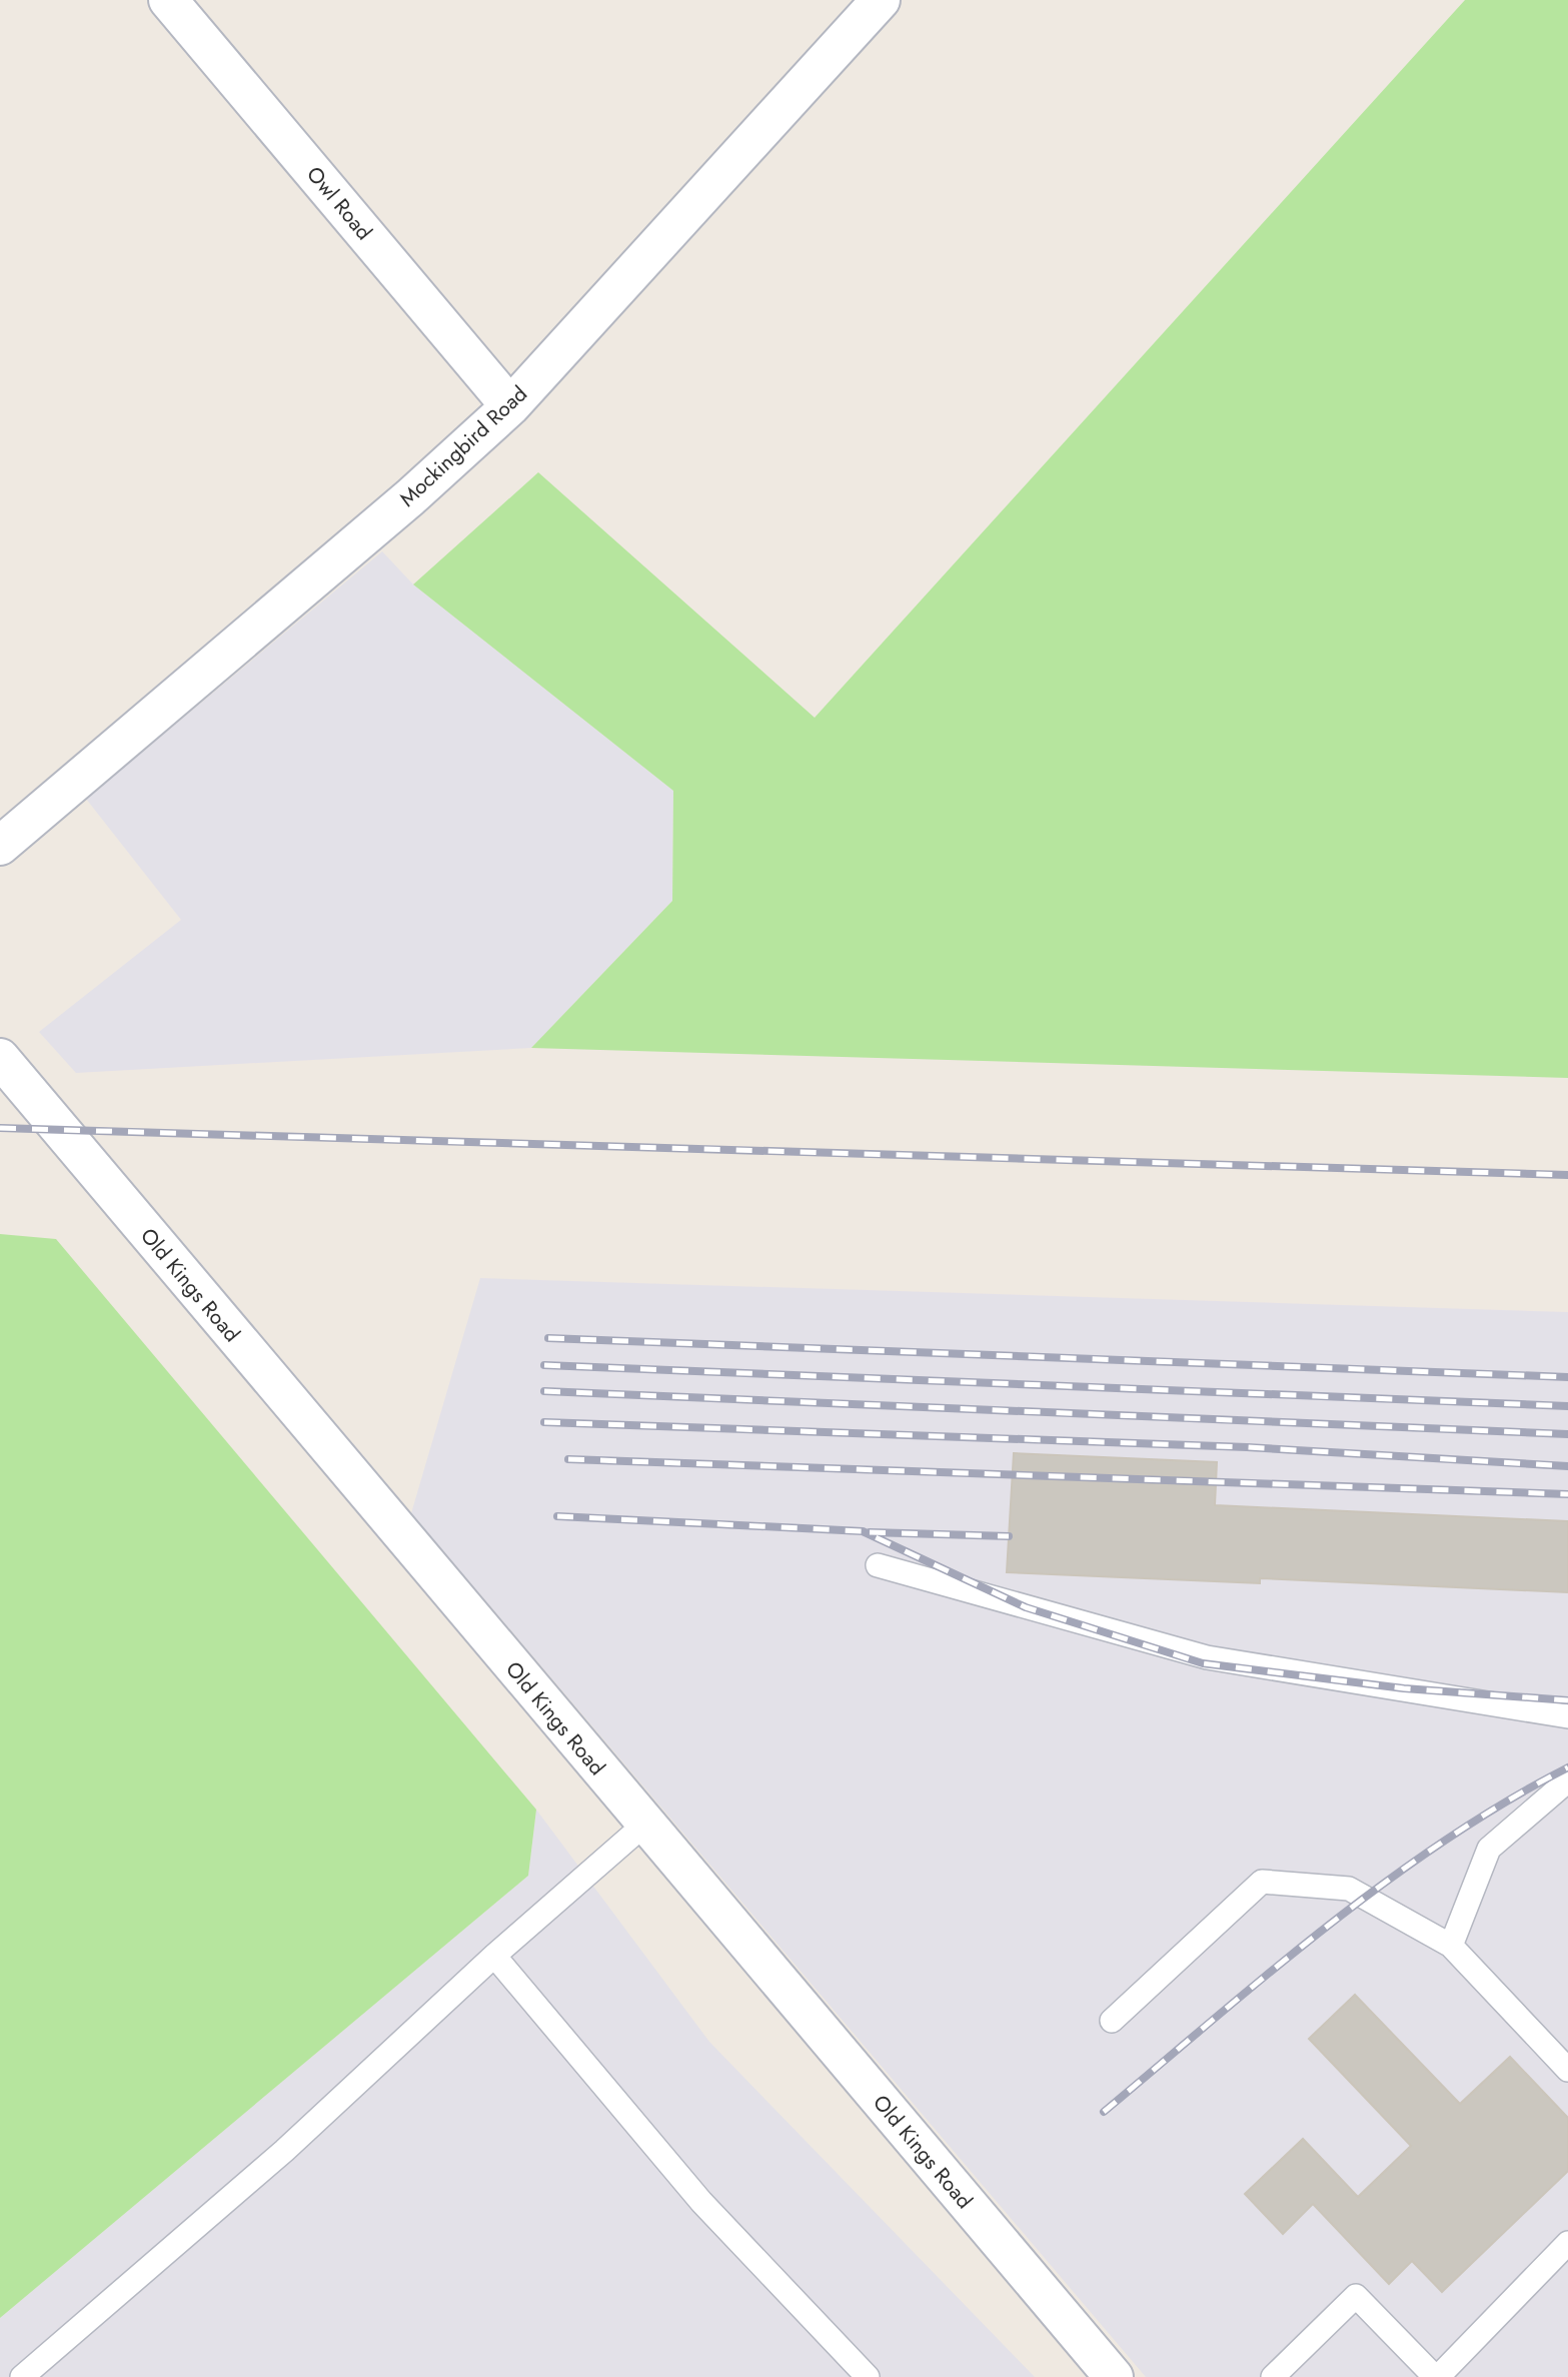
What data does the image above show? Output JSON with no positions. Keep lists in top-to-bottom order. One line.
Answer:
{"streets":{"street":["Owl Road","Mockingbird Road","Old Kings Road"]},"crossings":[["Owl Road","Mockingbird Road"]]}
